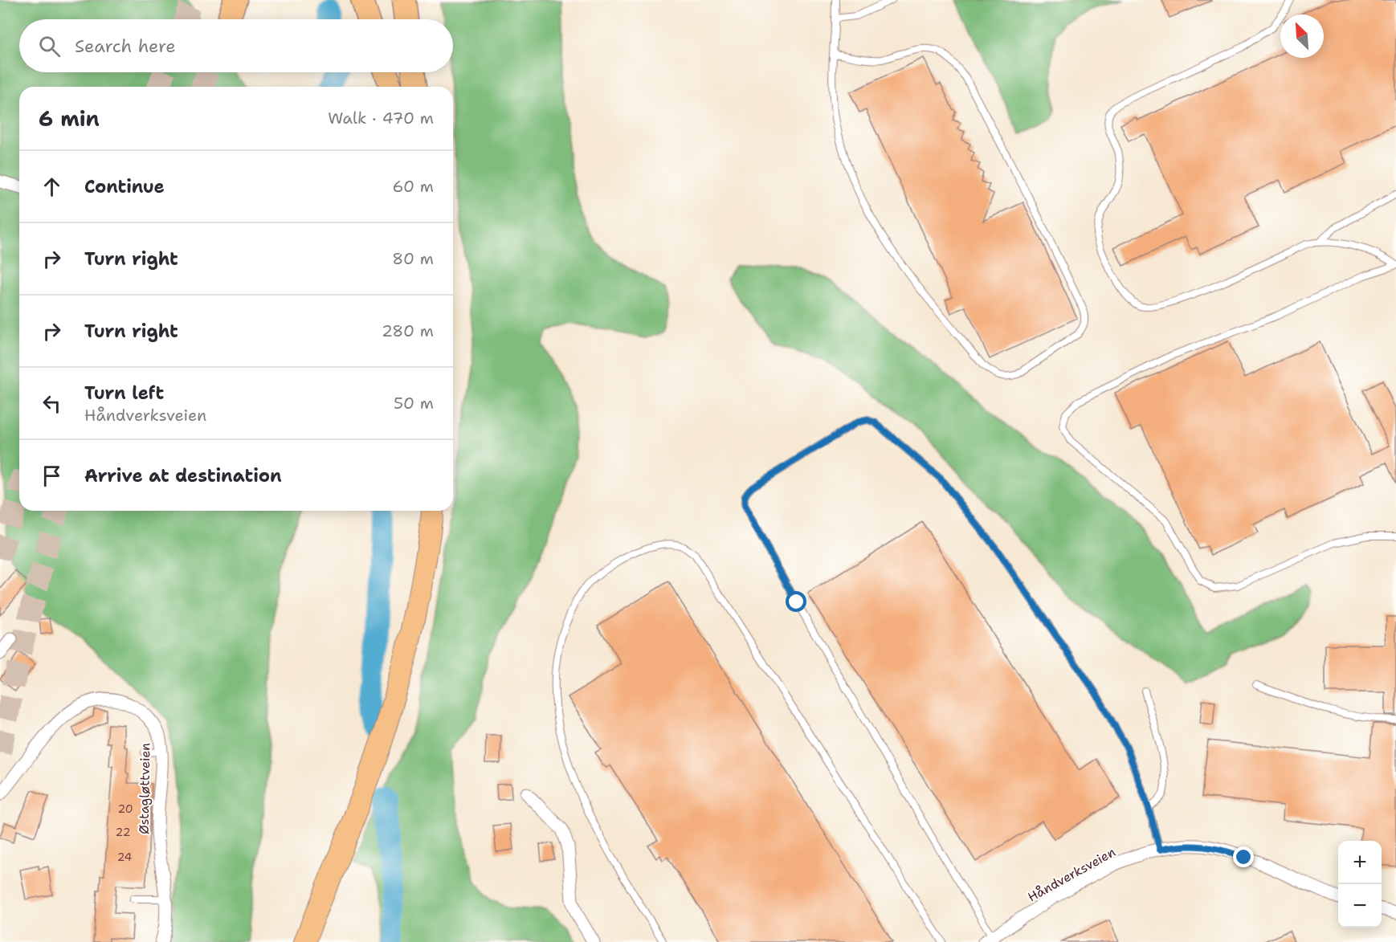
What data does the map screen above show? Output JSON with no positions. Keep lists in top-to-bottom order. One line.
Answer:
{"streets":{"street":["Østagløttveien","Håndverksveien"]},"house_numbers":["20","22","24"],"north":"top left","page":{"search":"Search here","heading":["6 min","Walk · 470 m"],"list":[["Continue","60 m"],["Turn right","80 m"],["Turn right","280 m"],["Turn left","Håndverksveien","50 m"],"Arrive at destination"],"map_buttons":["+","−"]}}
